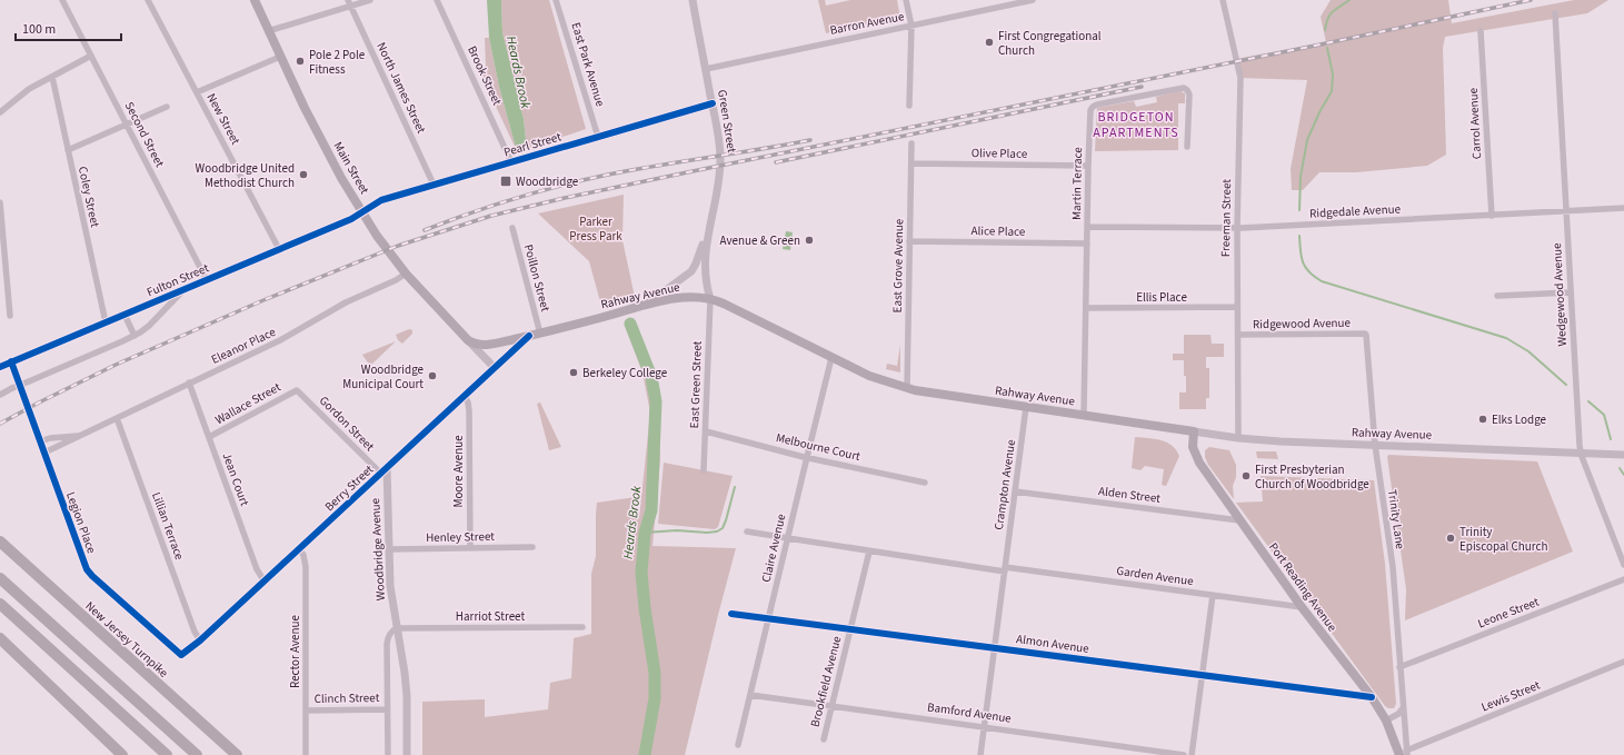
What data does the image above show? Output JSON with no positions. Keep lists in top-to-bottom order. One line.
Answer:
{"streets":{"highway":["New Jersey Turnpike"],"main road":["Main Street","Rahway Avenue","Port Reading Avenue"],"street":["Barron Avenue","East Park Avenue","Brook Street","North James Street","New Street","Green Street","Carrol Avenue","Second Street","Pearl Street","Olive Place","Martin Terrace","Coley Street","Ridgedale Avenue","Freeman Street","Alice Place","East Grove Avenue","Poillon Street","Fulton Street","Wedgewood Avenue","Ellis Place","Ridgewood Avenue","Eleanor Place","East Green Street","Wallace Street","Gordon Street","Melbourne Court","Moore Avenue","Jean Court","Crampton Avenue","Berry Street","Alden Street","Trinity Lane","Legion Place","Lillian Terrace","Henley Street","Claire Avenue","Woodbridge Avenue","Garden Avenue","Leone Street","Harriot Street","Almon Avenue","Rector Avenue","Brookfield Avenue","Lewis Street","Clinch Street","Bamford Avenue"]},"crossings":[["Barron Avenue","Green Street"],["East Park Avenue","Pearl Street"],["Brook Street","Pearl Street"],["North James Street","Pearl Street"],["New Street","Fulton Street"],["Green Street","Pearl Street"],["Green Street","Rahway Avenue"],["Green Street","East Green Street"],["Carrol Avenue","Ridgedale Avenue"],["Second Street","Fulton Street"],["Pearl Street","Main Street"],["Pearl Street","Fulton Street"],["Olive Place","Martin Terrace"],["Olive Place","East Grove Avenue"],["Main Street","Fulton Street"],["Main Street","Rahway Avenue"],["Main Street","Eleanor Place"],["Main Street","Berry Street"],["Martin Terrace","Ridgedale Avenue"],["Martin Terrace","Alice Place"],["Martin Terrace","Rahway Avenue"],["Martin Terrace","Ellis Place"],["Coley Street","Fulton Street"],["Ridgedale Avenue","Freeman Street"],["Ridgedale Avenue","Wedgewood Avenue"],["Freeman Street","Rahway Avenue"],["Freeman Street","Ellis Place"],["Freeman Street","Ridgewood Avenue"],["Alice Place","East Grove Avenue"],["East Grove Avenue","Rahway Avenue"],["Poillon Street","Rahway Avenue"],["Fulton Street","Legion Place"],["Wedgewood Avenue","Rahway Avenue"],["Rahway Avenue","East Green Street"],["Rahway Avenue","Crampton Avenue"],["Rahway Avenue","Berry Street"],["Rahway Avenue","Trinity Lane"],["Rahway Avenue","Claire Avenue"],["Rahway Avenue","Port Reading Avenue"],["Ridgewood Avenue","Trinity Lane"],["Eleanor Place","Jean Court"],["Eleanor Place","Legion Place"],["Eleanor Place","Lillian Terrace"],["East Green Street","Melbourne Court"],["Wallace Street","Gordon Street"],["Wallace Street","Jean Court"],["Gordon Street","Berry Street"],["Gordon Street","Woodbridge Avenue"],["Melbourne Court","Claire Avenue"],["Moore Avenue","Berry Street"],["Moore Avenue","Henley Street"],["Jean Court","Berry Street"],["Crampton Avenue","Alden Street"],["Crampton Avenue","Garden Avenue"],["Crampton Avenue","Almon Avenue"],["Crampton Avenue","Bamford Avenue"],["Berry Street","Legion Place"],["Berry Street","Lillian Terrace"],["Berry Street","Woodbridge Avenue"],["Berry Street","Rector Avenue"],["Alden Street","Port Reading Avenue"],["Trinity Lane","Port Reading Avenue"],["Trinity Lane","Leone Street"],["Trinity Lane","Lewis Street"],["Henley Street","Woodbridge Avenue"],["Claire Avenue","Garden Avenue"],["Claire Avenue","Almon Avenue"],["Claire Avenue","Bamford Avenue"],["Woodbridge Avenue","Harriot Street"],["Garden Avenue","Port Reading Avenue"],["Garden Avenue","Brookfield Avenue"],["Port Reading Avenue","Almon Avenue"],["Port Reading Avenue","Lewis Street"],["Almon Avenue","Brookfield Avenue"],["Rector Avenue","Clinch Street"],["Brookfield Avenue","Bamford Avenue"]],"districts":["BRIDGETON APARTMENTS"],"water":["Heards Brook"],"parks":["Parker Press Park"],"places":{"other":["First Congregational Church","Pole 2 Pole Fitness","Woodbridge United Methodist Church","Avenue & Green","Berkeley College","Woodbridge Municipal Court","Elks Lodge","First Presbyterian Church of Woodbridge","Trinity Episcopal Church"],"transit":["Woodbridge"]},"scale_bar":"100 m"}
